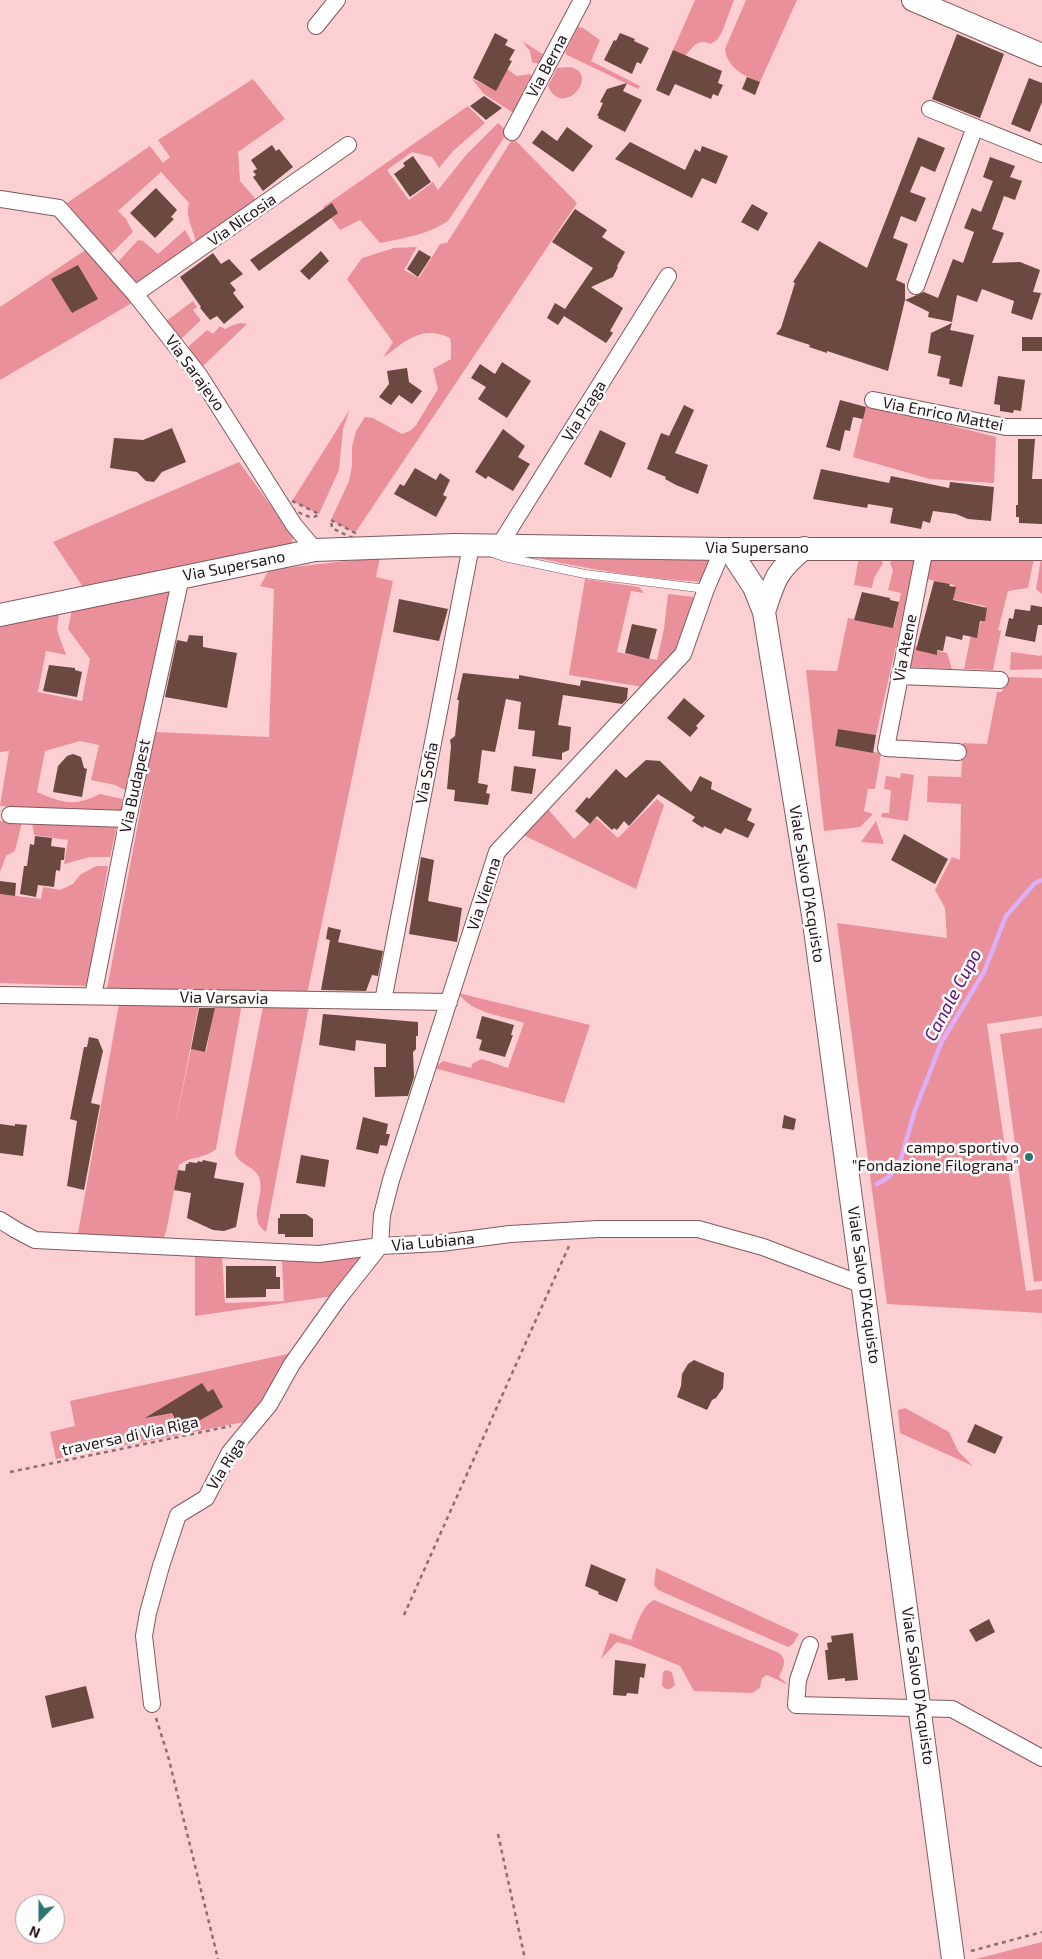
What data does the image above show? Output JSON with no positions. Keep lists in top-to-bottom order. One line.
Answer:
{"streets":{"street":["Via Berna","Via Nicosia","Via Sarajevo","Via Praga","Via Enrico Mattei","Via Supersano","Via Atene","Via Sofia","Via Budapest","Viale Salvo D'Acquisto","Via Vienna","Via Varsavia","Via Lubiana","Via Riga"],"path":["traversa di Via Riga"]},"crossings":[["Via Nicosia","Via Sarajevo"],["Via Sarajevo","Via Supersano"],["Via Praga","Via Supersano"],["Via Supersano","Via Atene"],["Via Supersano","Via Sofia"],["Via Supersano","Via Budapest"],["Via Supersano","Viale Salvo D'Acquisto"],["Via Supersano","Via Vienna"],["Via Sofia","Via Varsavia"],["Via Budapest","Via Varsavia"],["Viale Salvo D'Acquisto","Via Vienna"],["Viale Salvo D'Acquisto","Via Lubiana"],["Via Vienna","Via Varsavia"],["Via Vienna","Via Lubiana"],["Via Vienna","Via Riga"],["Via Lubiana","Via Riga"],["traversa di Via Riga","Via Riga"]],"water":["Canale Cupo"],"places":["campo sportivo \"Fondazione Filograna\""],"north":"bottom"}
